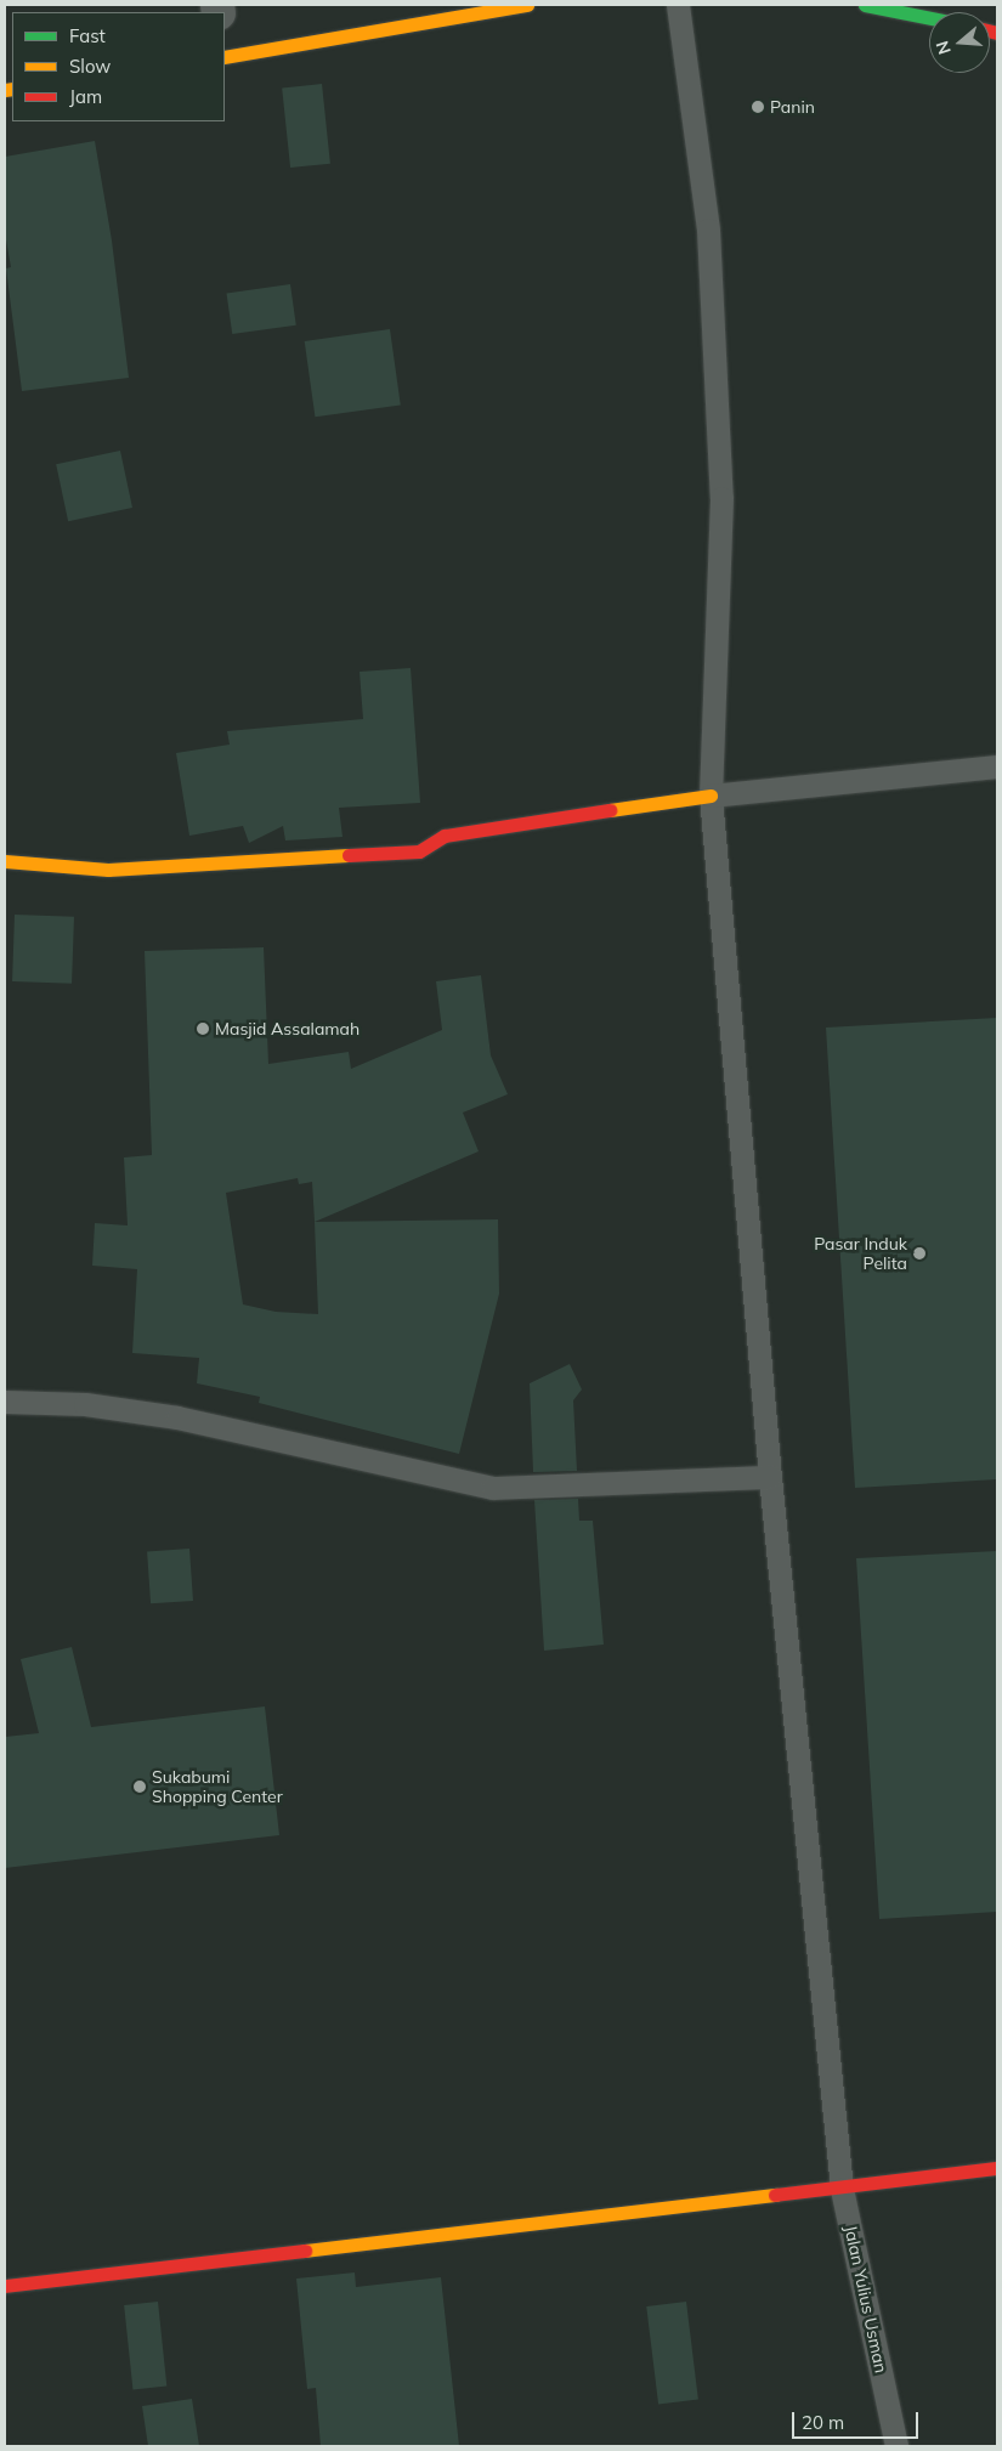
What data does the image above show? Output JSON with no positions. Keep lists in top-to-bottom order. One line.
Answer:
{"streets":{"lane":["Jalan Yulius Usman"]},"places":["Panin","Masjid Assalamah","Pasar Induk Pelita","Sukabumi Shopping Center"],"legend":["Fast","Slow","Jam"],"scale_bar":"20 m","north":"left"}
